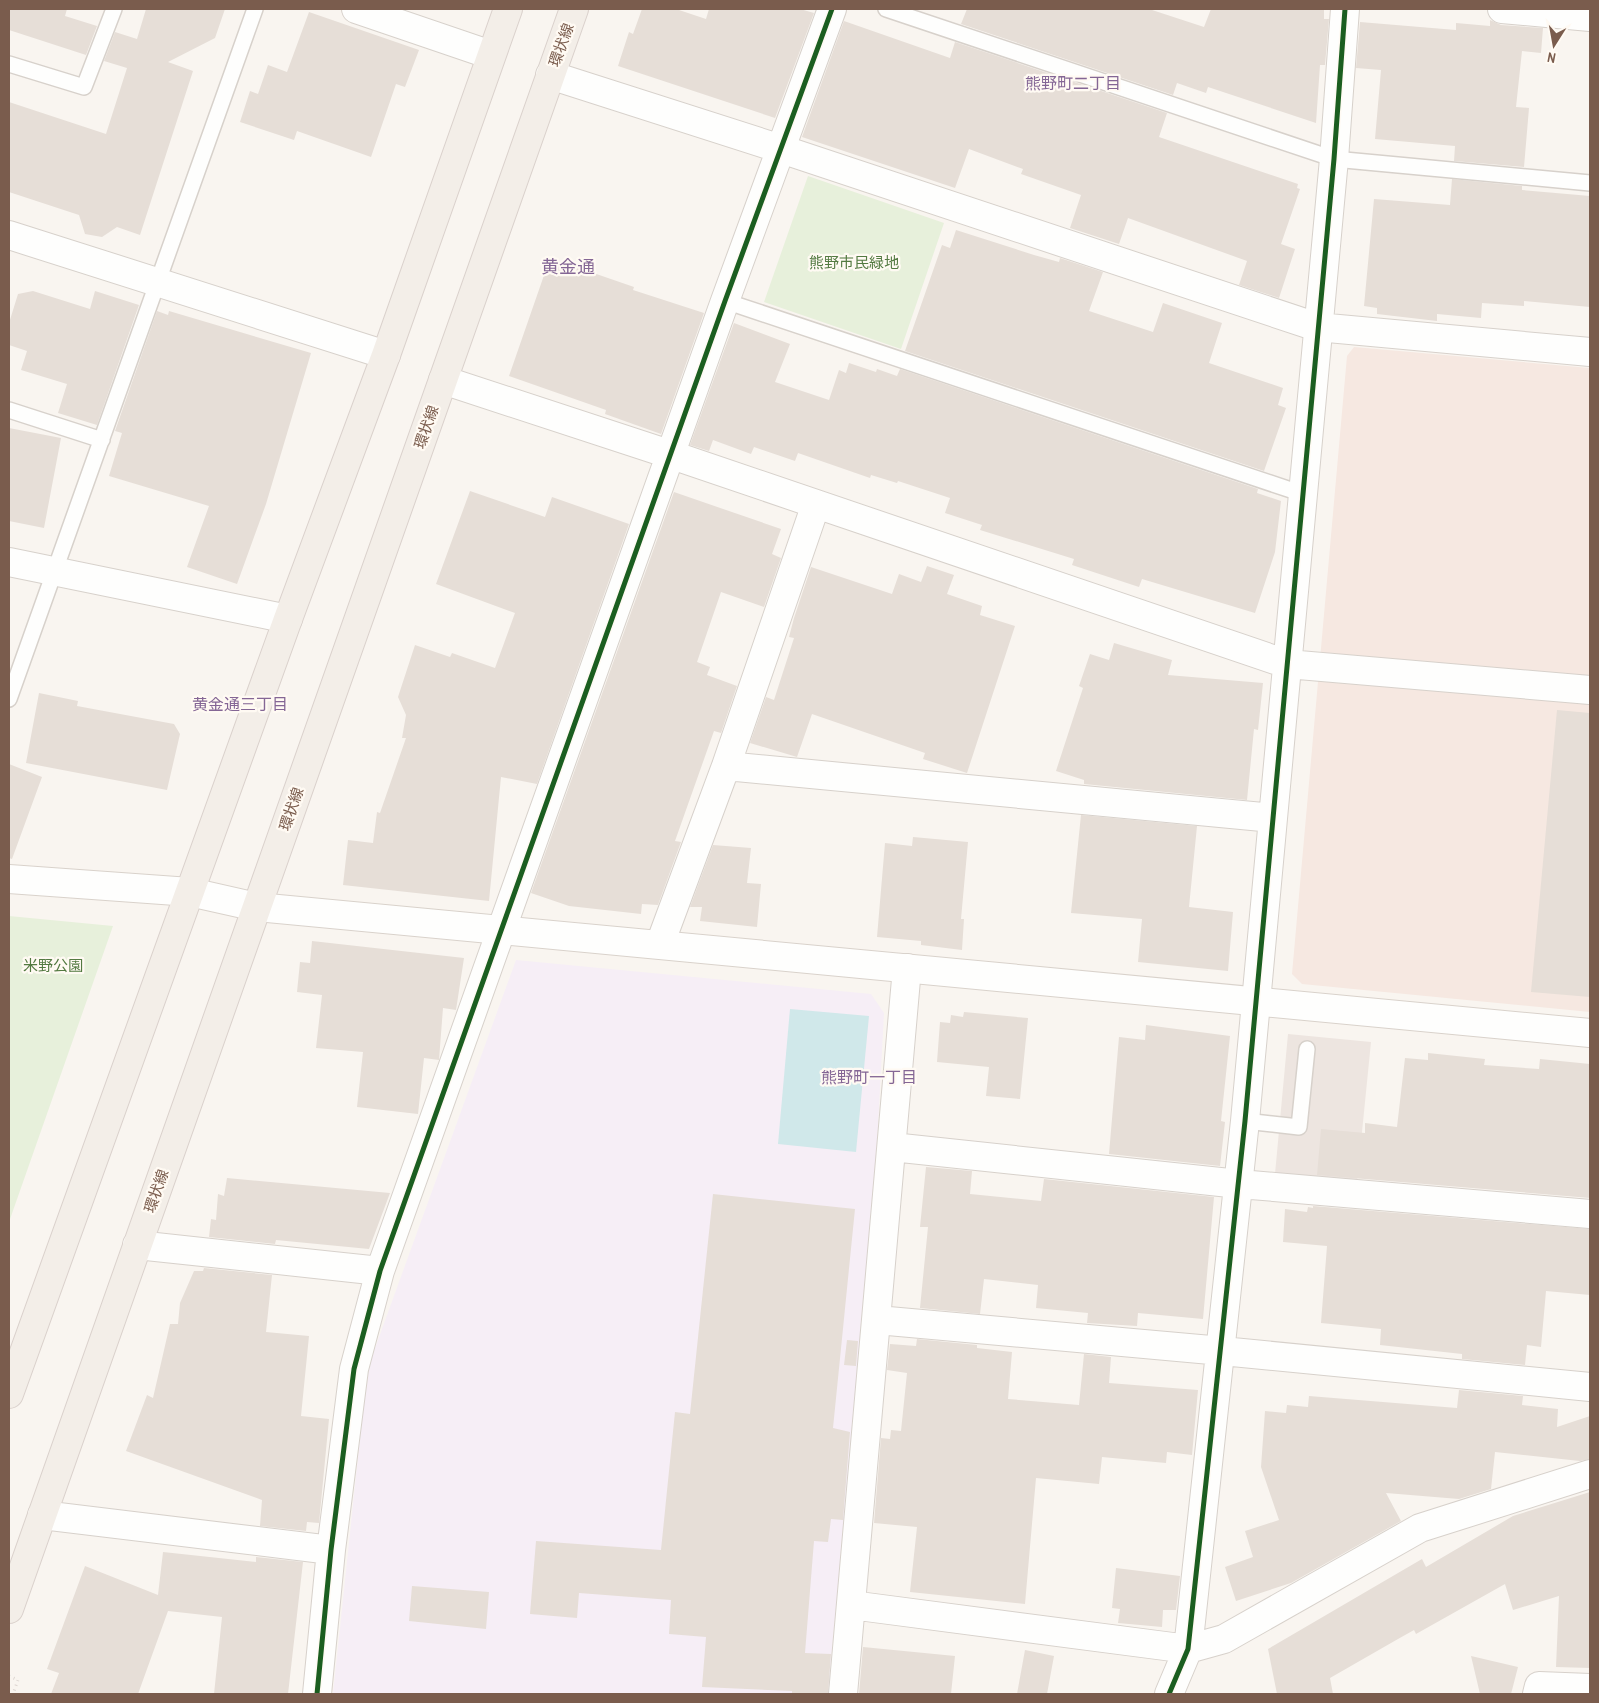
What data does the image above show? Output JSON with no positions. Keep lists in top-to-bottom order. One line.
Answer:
{"streets":{"main road":["環状線"]},"districts":["熊野町二丁目","黄金通","黄金通三丁目","熊野町一丁目"],"parks":["熊野市民緑地","米野公園"],"north":"bottom"}
